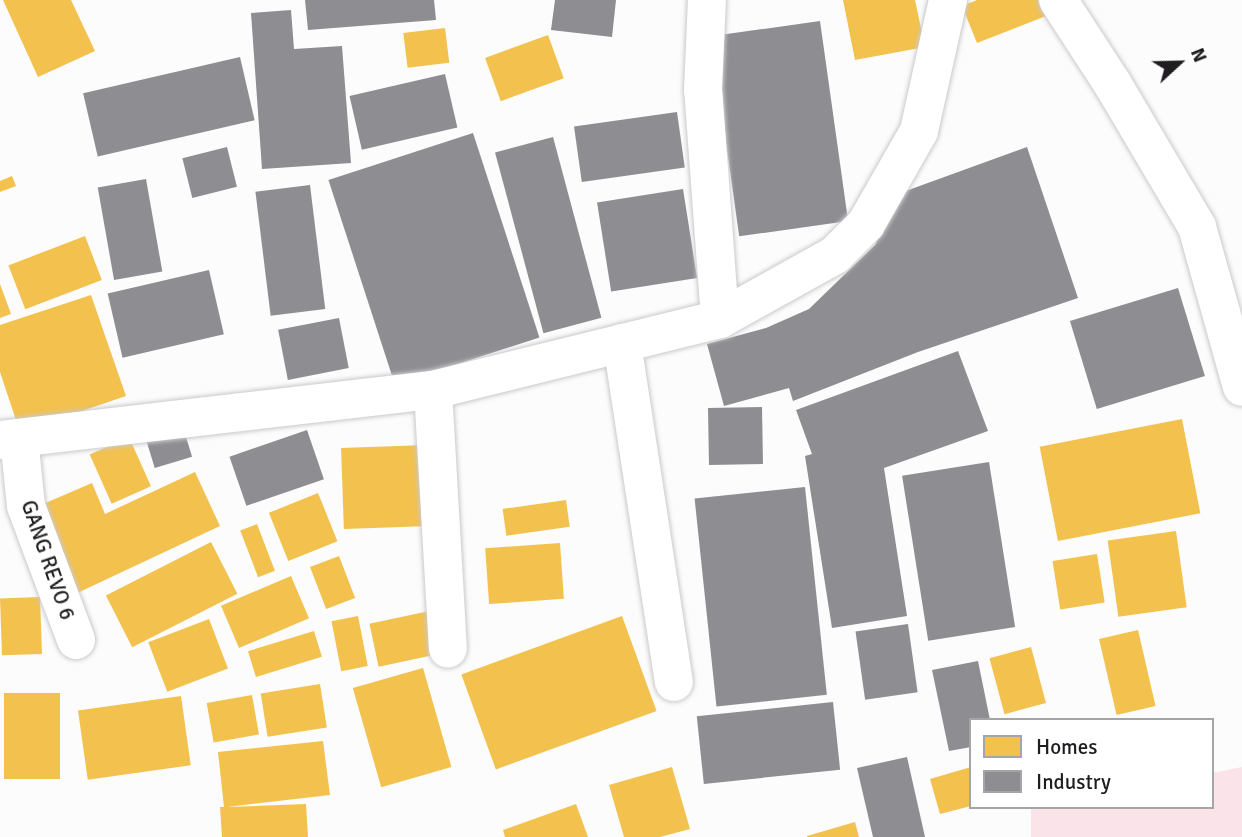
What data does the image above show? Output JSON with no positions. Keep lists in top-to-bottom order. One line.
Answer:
{"streets":{"street":["GANG REVO 6"]},"legend":["Homes","Industry"],"north":"right"}
